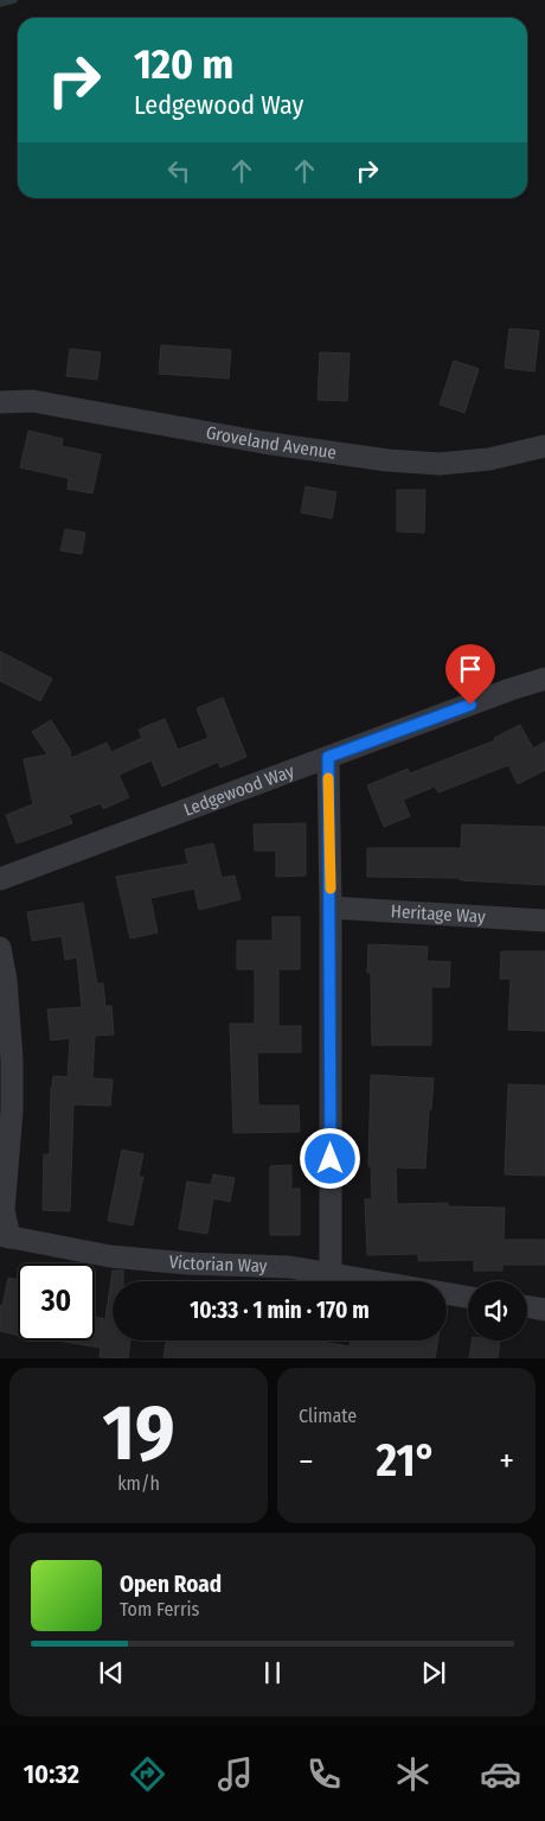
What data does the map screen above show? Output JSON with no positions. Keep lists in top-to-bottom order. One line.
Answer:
{"streets":{"street":["Groveland Avenue","Ledgewood Way","Heritage Way","Victorian Way"]},"page":{"turn":["120 m","Ledgewood Way"],"limit":"30","trip":"10:33 · 1 min · 170 m","tile":[["19","km/h"],"Climate"],"heat":["−","21°","+"],"song":["Open Road","Tom Ferris"],"tabs":"10:32"}}
